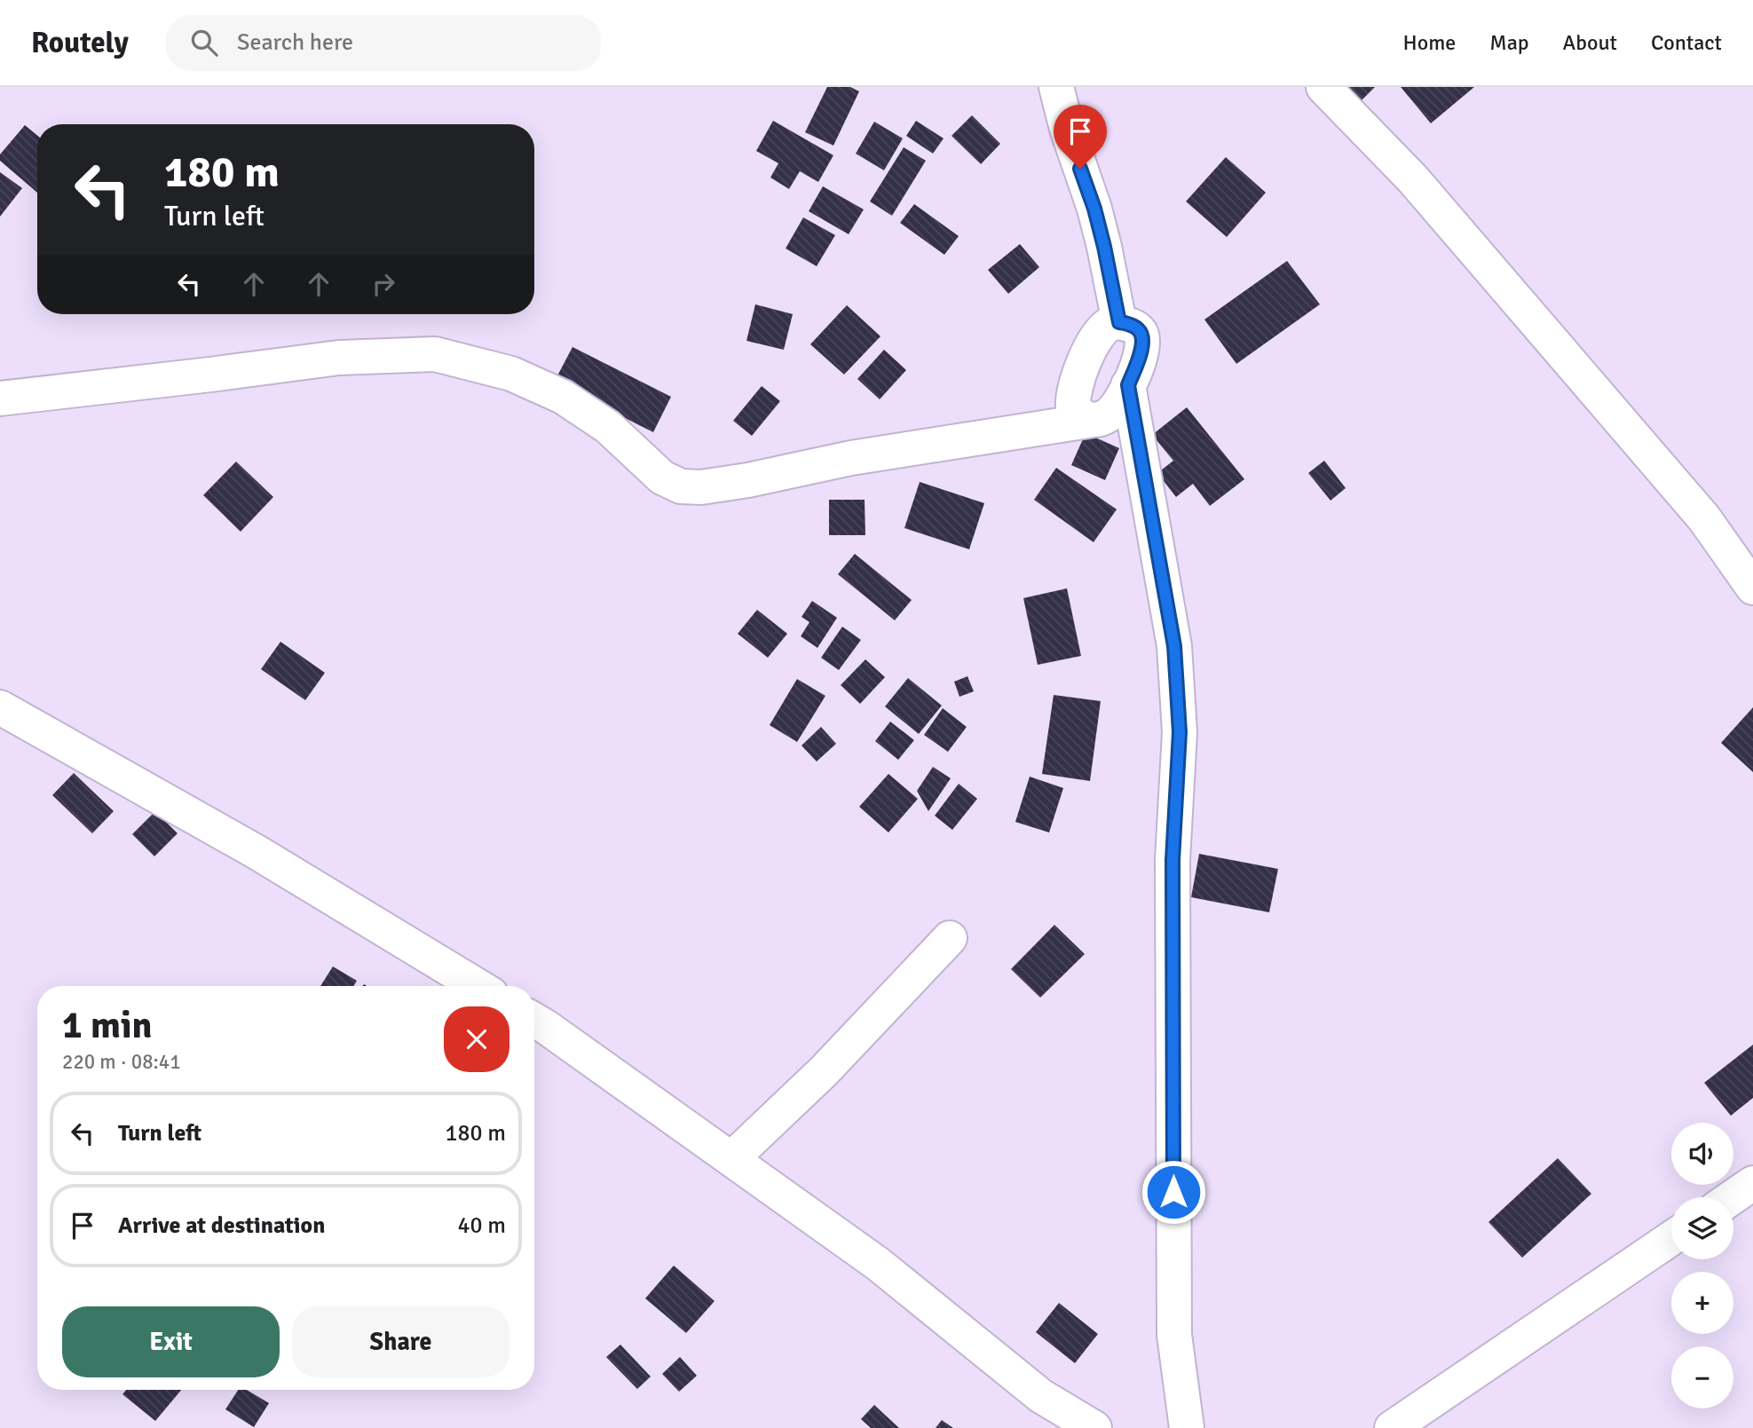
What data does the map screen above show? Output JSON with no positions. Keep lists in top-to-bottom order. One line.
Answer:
{"page":{"header":"Routely","search":"Search here","nav":["Home","Map","About","Contact"],"turn":["180 m","Turn left"],"heading":["1 min","220 m · 08:41"],"list":[{"name":"Turn left","value":"180 m"},{"name":"Arrive at destination","value":"40 m"}],"map_buttons":["+","−"],"buttons":["Exit","Share"]}}
